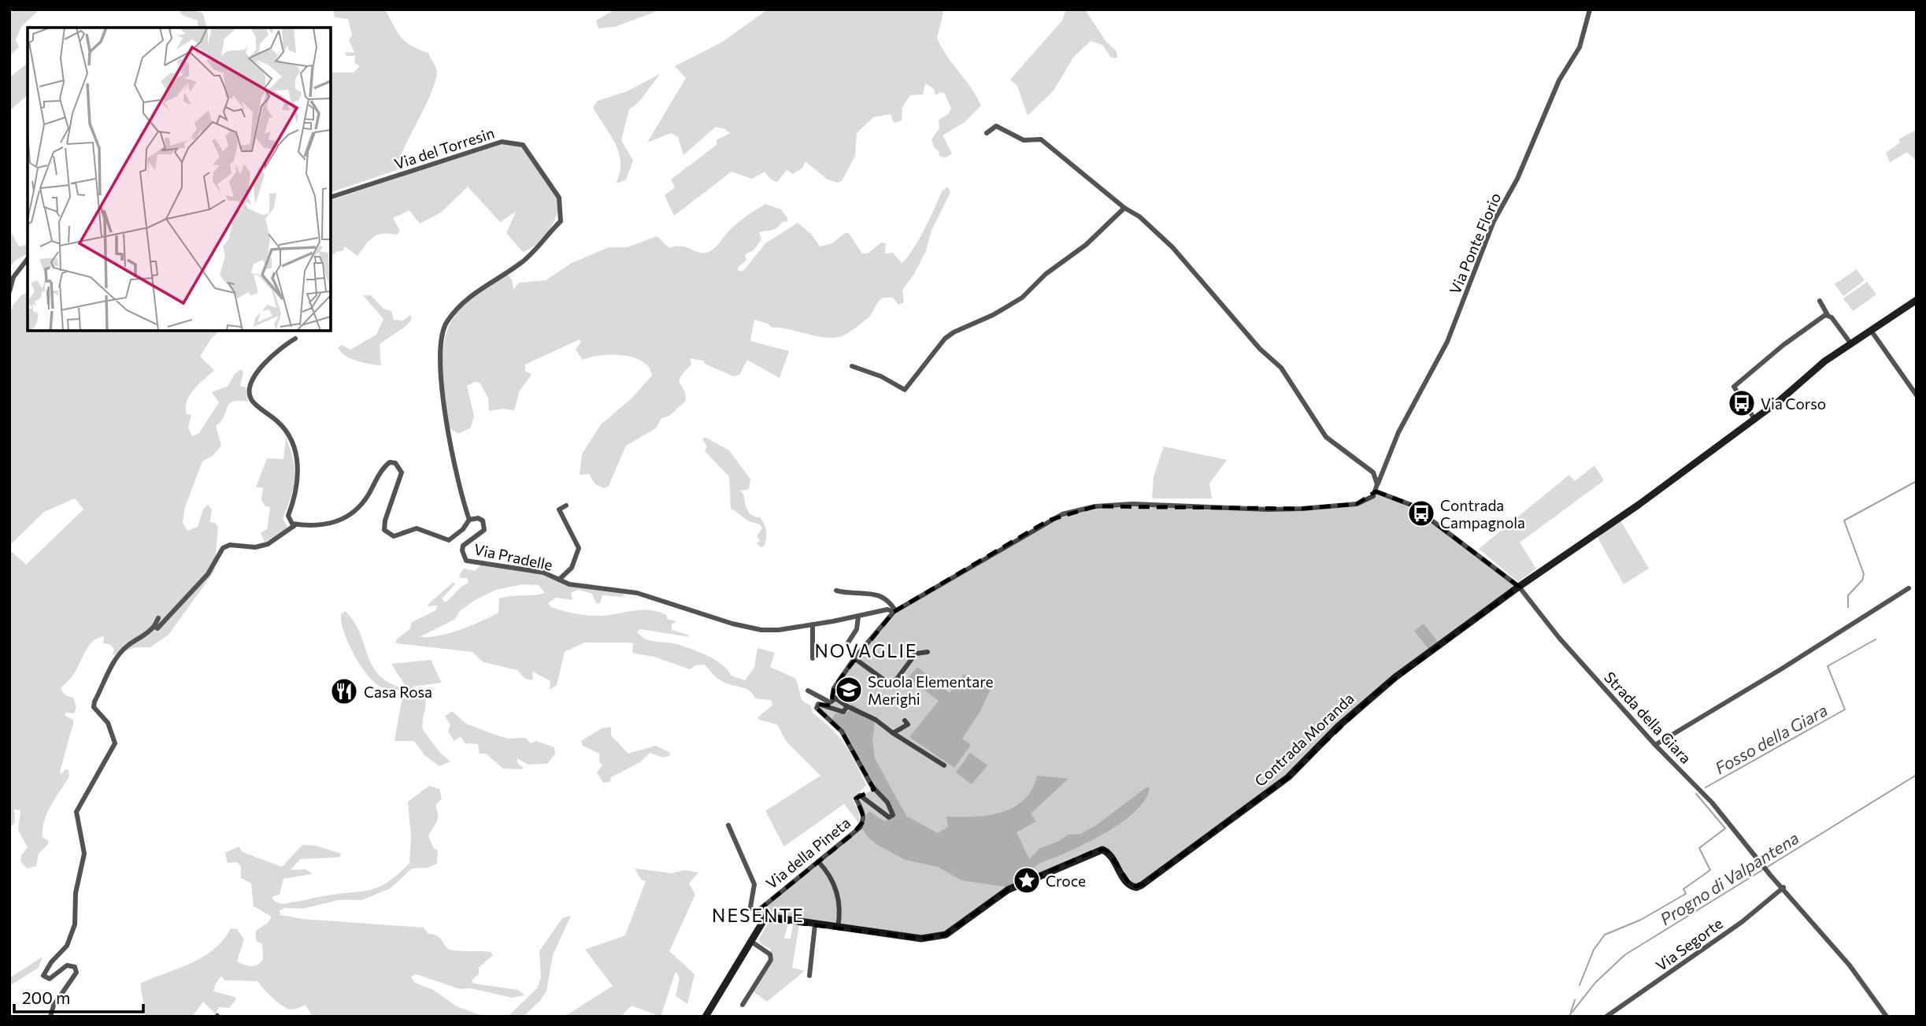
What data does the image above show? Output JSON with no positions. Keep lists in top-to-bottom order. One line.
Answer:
{"streets":{"street":["Via del Torresin","Via Ponte Florio","Via Pradelle","Strada della Giara","Contrada Moranda","Via della Pineta","Via Segorte"]},"crossings":[["Via del Torresin","Via Pradelle"],["Strada della Giara","Contrada Moranda"],["Strada della Giara","Via Segorte"]],"districts":["NOVAGLIE","NESENTE"],"water":["Fosso della Giara","Progno di Valpantena"],"places":{"bus stop":["Via Corso","Contrada Campagnola"],"school or university":["Scuola Elementare Merighi"],"restaurant":["Casa Rosa"],"place":["Croce"]},"scale_bar":"200 m"}
